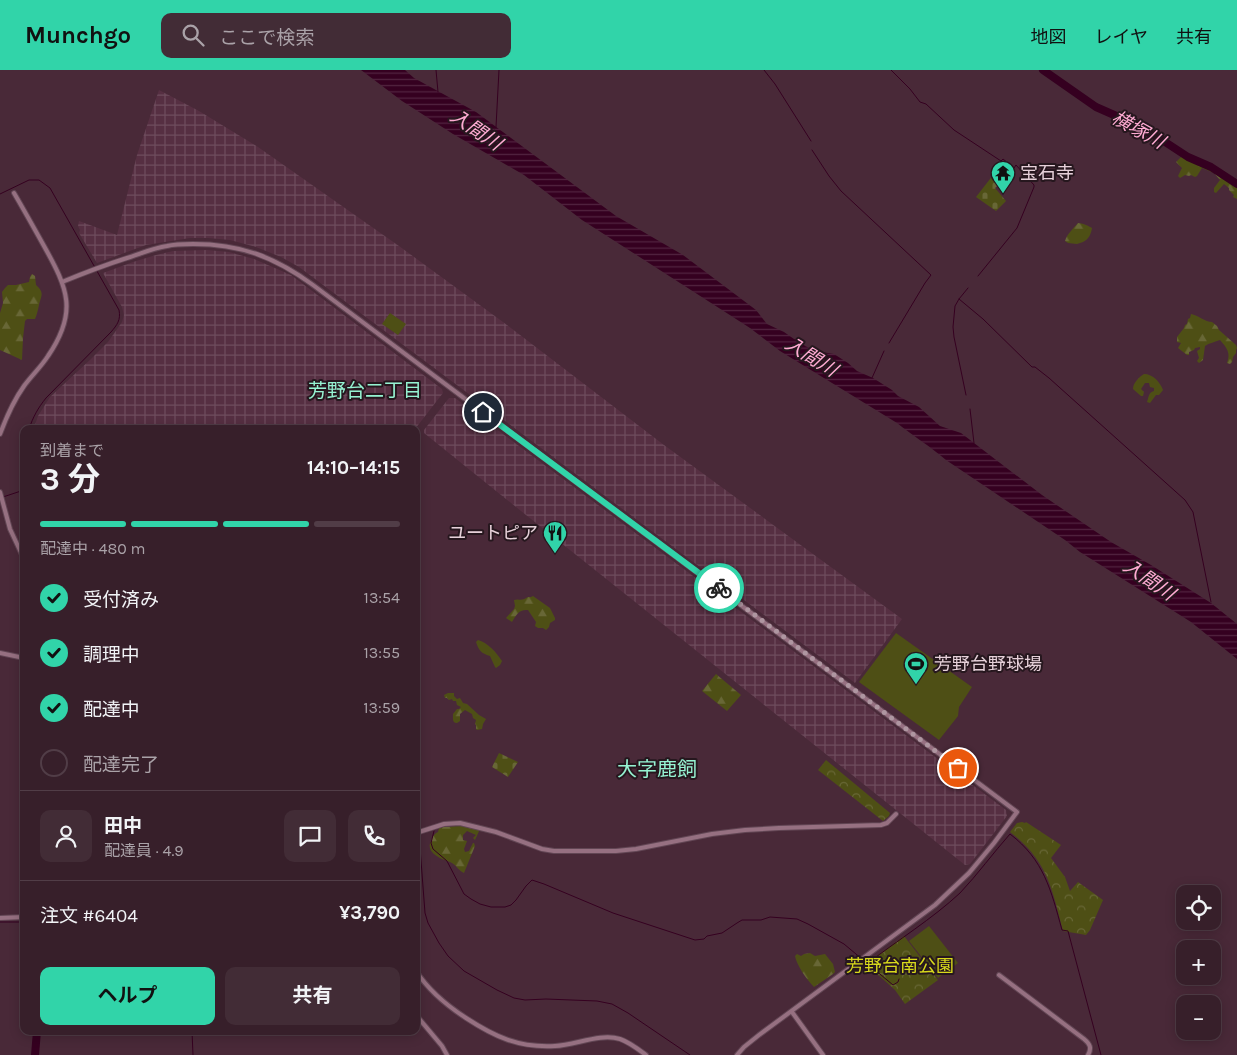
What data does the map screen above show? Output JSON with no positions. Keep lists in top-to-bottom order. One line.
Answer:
{"districts":["芳野台二丁目","大字鹿飼"],"water":["入間川","横塚川"],"parks":["芳野台南公園"],"places":{"temple":["宝石寺"],"restaurant":["ユートピア"],"sports":["芳野台野球場"]},"page":{"header":"Munchgo","search":"ここで検索","nav":["地図","レイヤ","共有"],"heading":["3 分","到着まで","14:10–14:15"],"panel":["田中","配達員 · 4.9","注文 #6404","¥3,790"],"bar":"配達中 · 480 m","list":[["受付済み","13:54"],["調理中","13:55"],["配達中","13:59"],"配達完了"],"map_buttons":["+","−"],"buttons":["ヘルプ","共有"]}}
